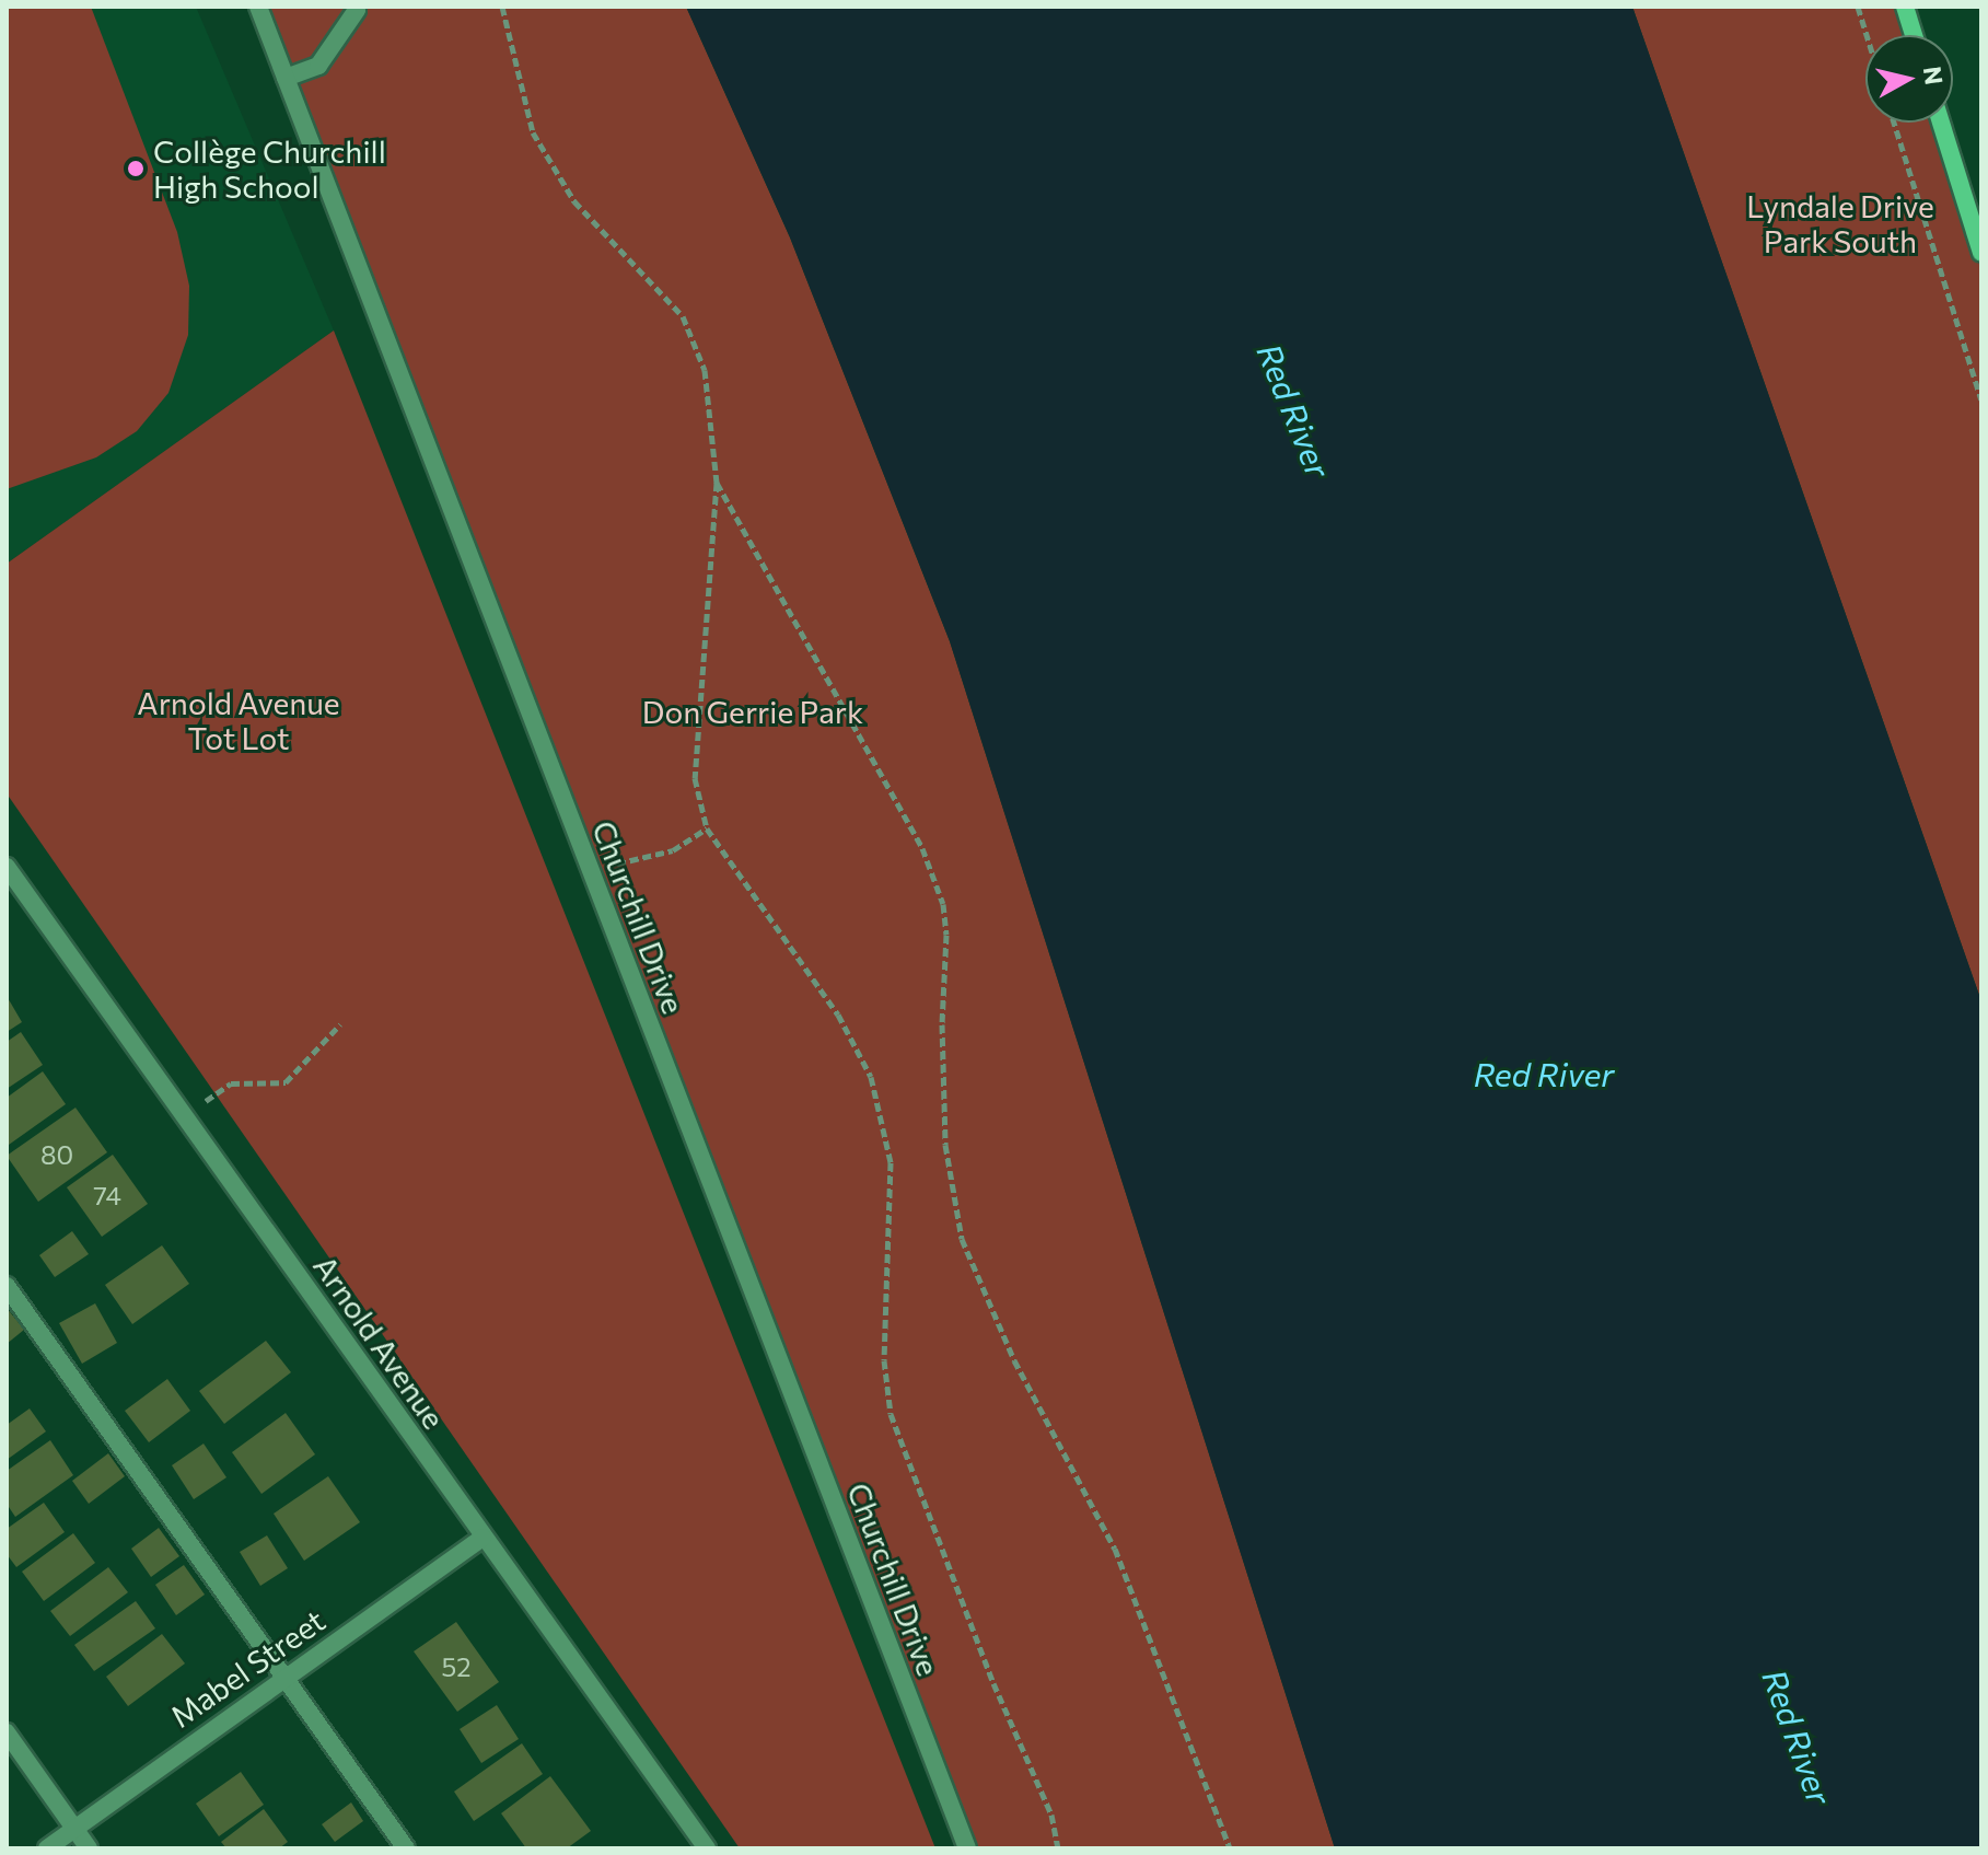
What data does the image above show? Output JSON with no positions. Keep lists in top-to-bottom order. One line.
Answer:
{"streets":{"street":["Churchill Drive","Arnold Avenue","Mabel Street"]},"crossings":[["Arnold Avenue","Mabel Street"]],"water":["Red River"],"parks":["Lyndale Drive Park South","Arnold Avenue Tot Lot","Don Gerrie Park"],"places":["Collège Churchill High School"],"house_numbers":["80","74","52"],"north":"right"}
